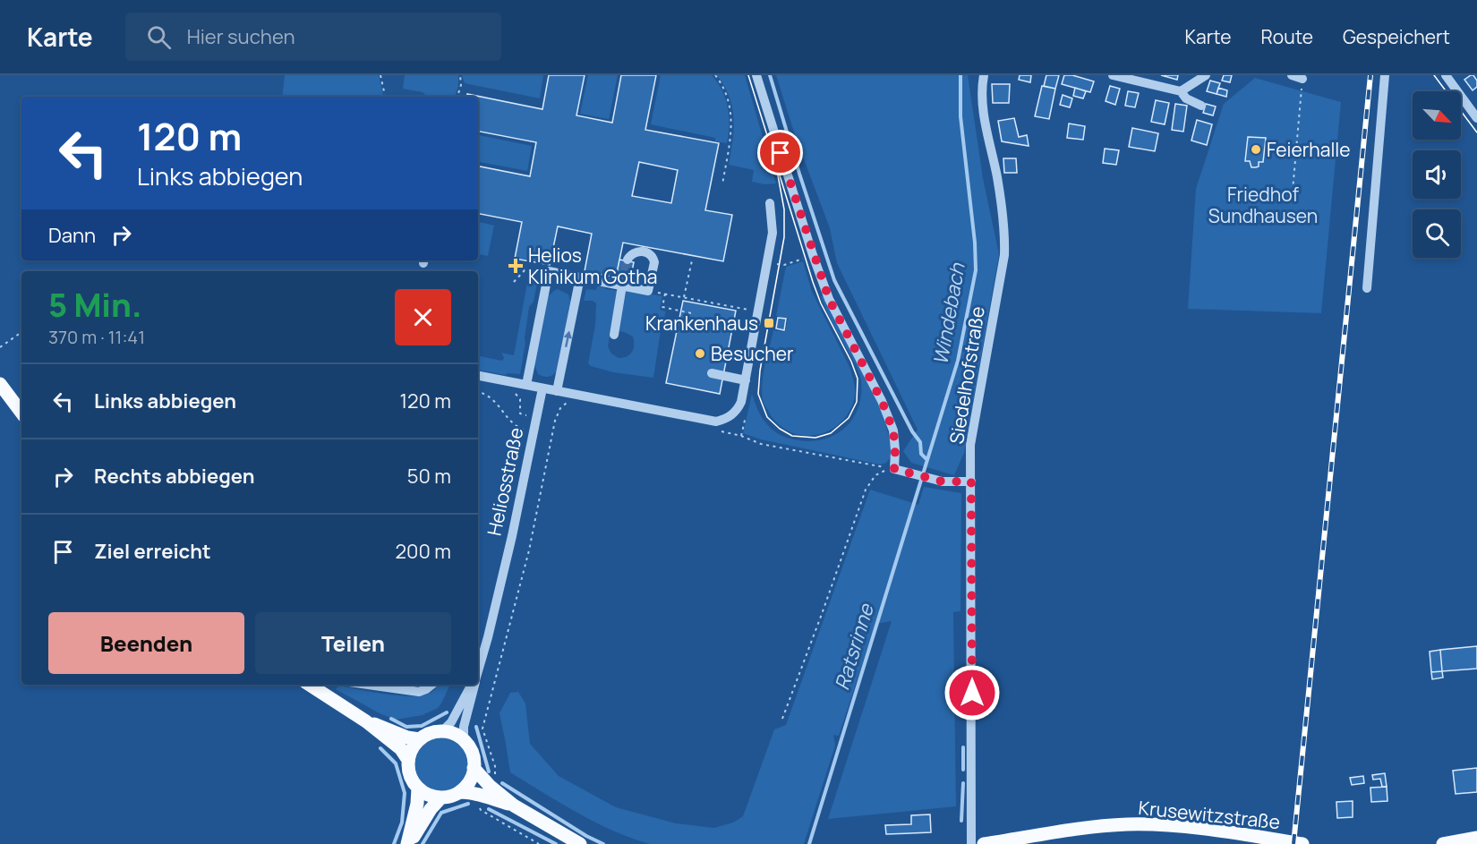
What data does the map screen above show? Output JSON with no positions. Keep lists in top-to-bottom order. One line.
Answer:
{"streets":{"main road":["Krusewitzstraße"],"street":["Siedelhofstraße","Heliosstraße"]},"water":["Windebach","Ratsrinne"],"parks":["Friedhof Sundhausen"],"places":{"other":["Feierhalle","Besucher"],"health":["Helios Klinikum Gotha"],"transit":["Krankenhaus"]},"north":"bottom right","page":{"header":"Karte","search":"Hier suchen","nav":["Karte","Route","Gespeichert"],"turn":["120 m","Links abbiegen"],"then":"Dann","heading":["5 Min.","370 m · 11:41"],"list":[{"name":"Links abbiegen","value":"120 m"},{"name":"Rechts abbiegen","value":"50 m"},{"name":"Ziel erreicht","value":"200 m"}],"buttons":["Beenden","Teilen"]}}
